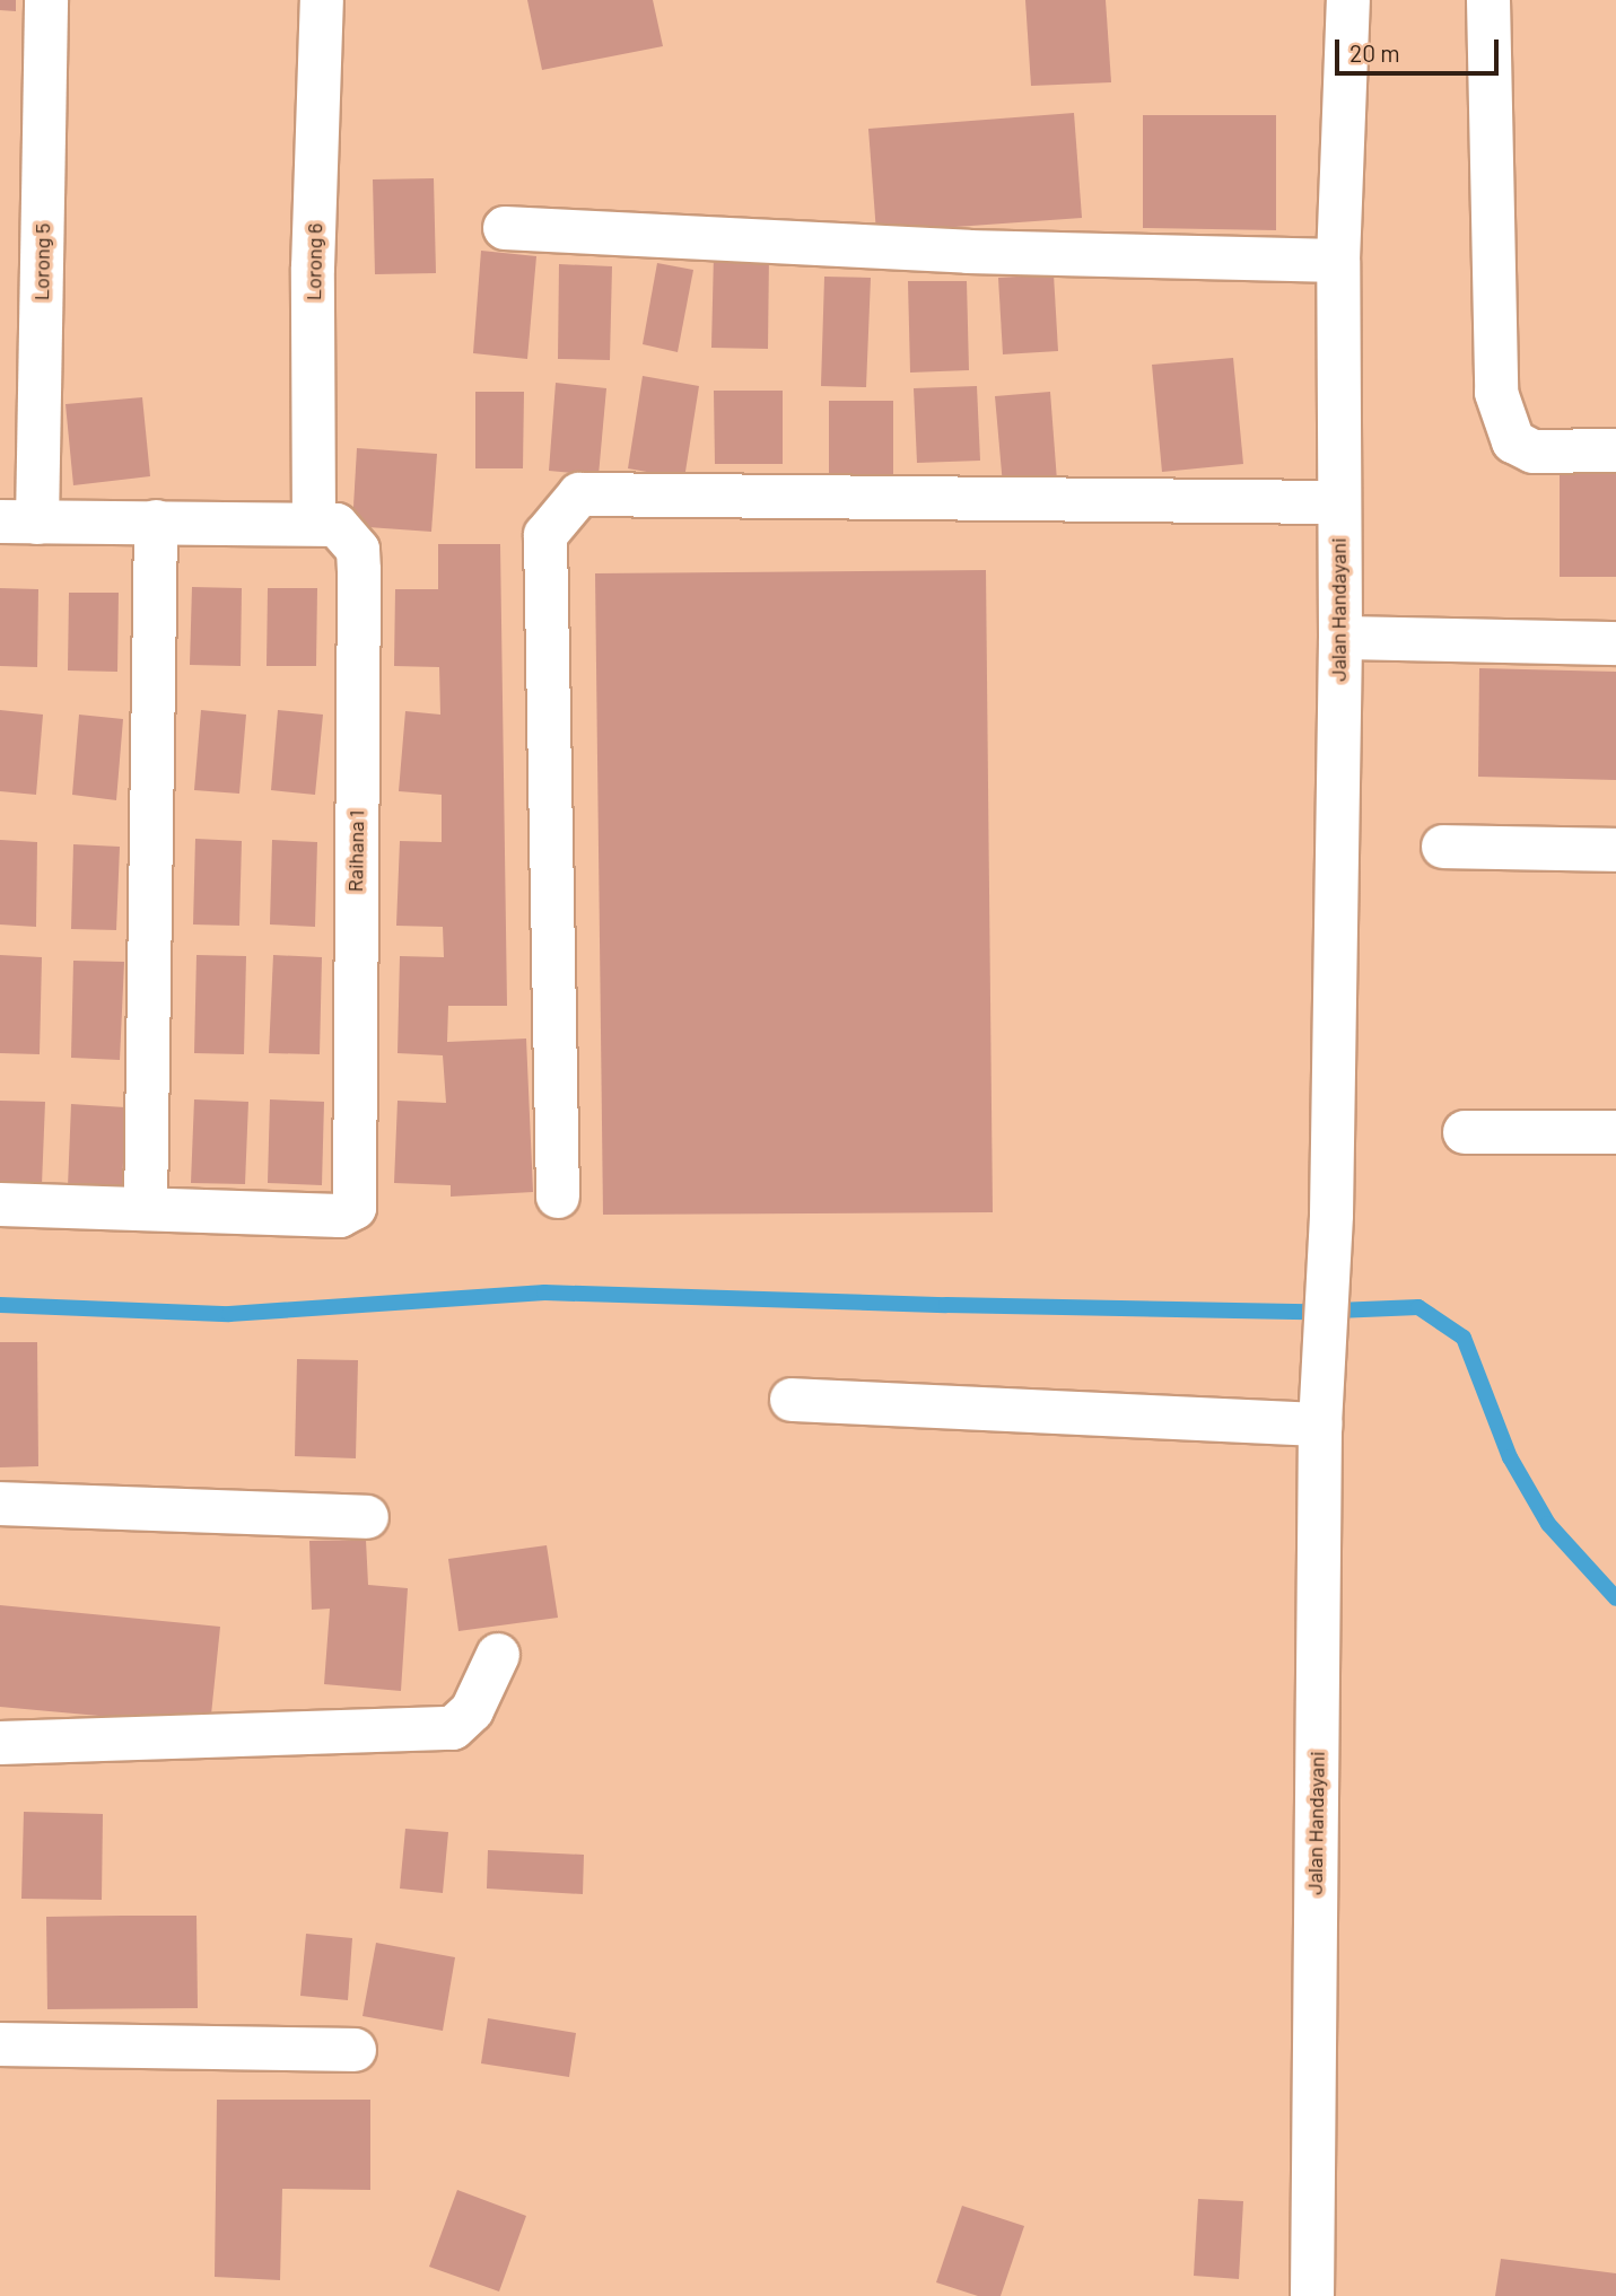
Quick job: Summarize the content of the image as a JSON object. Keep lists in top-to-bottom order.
{
  "streets": {
    "street": [
      "Lorong 5",
      "Lorong 6",
      "Jalan Handayani",
      "Raihana 1"
    ]
  },
  "crossings": [
    ["Lorong 6", "Raihana 1"]
  ],
  "scale_bar": "20 m"
}
